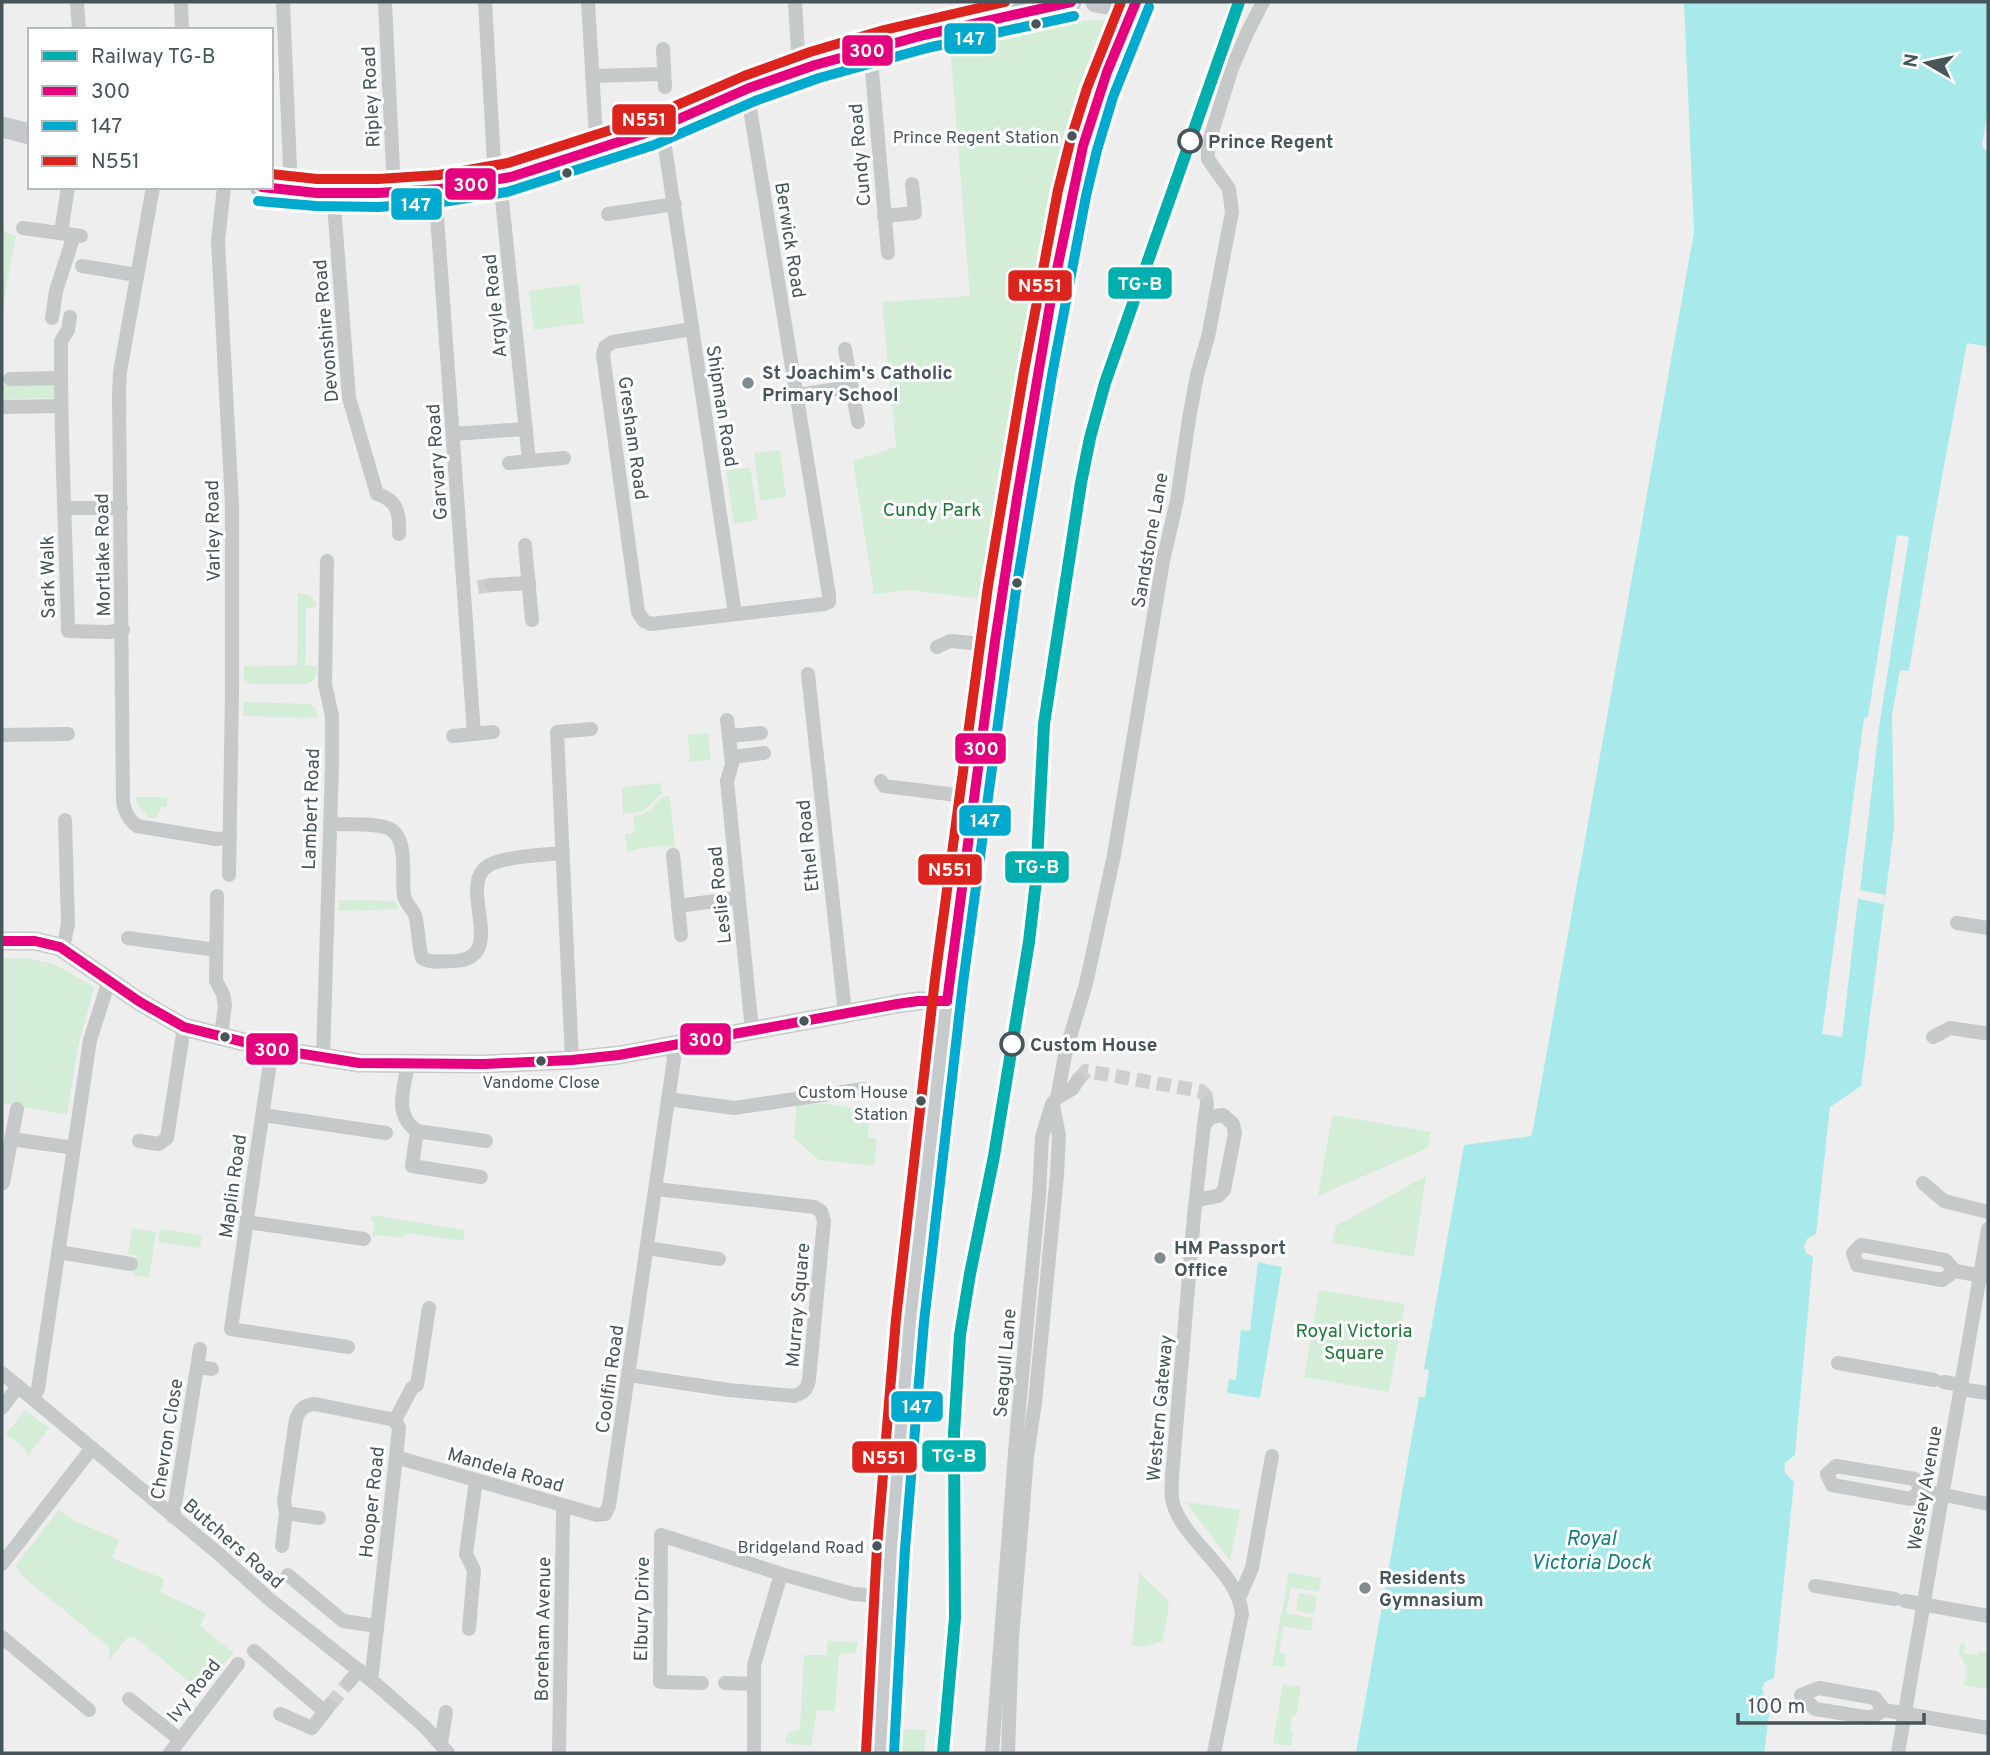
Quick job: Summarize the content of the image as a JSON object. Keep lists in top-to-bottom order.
{
  "streets": {
    "street": [
      "Ripley Road",
      "Cundy Road",
      "Berwick Road",
      "Argyle Road",
      "Devonshire Road",
      "Shipman Road",
      "Gresham Road",
      "Garvary Road",
      "Varley Road",
      "Sandstone Lane",
      "Mortlake Road",
      "Sark Walk",
      "Lambert Road",
      "Ethel Road",
      "Leslie Road",
      "Maplin Road",
      "Murray Square",
      "Seagull Lane",
      "Coolfin Road",
      "Western Gateway",
      "Chevron Close",
      "Mandela Road",
      "Wesley Avenue",
      "Hooper Road",
      "Butchers Road",
      "Elbury Drive",
      "Boreham Avenue",
      "Ivy Road"
    ]
  },
  "crossings": [
    ["Berwick Road", "Shipman Road"],
    ["Berwick Road", "Gresham Road"],
    ["Shipman Road", "Gresham Road"],
    ["Varley Road", "Mortlake Road"],
    ["Sandstone Lane", "Seagull Lane"],
    ["Mortlake Road", "Sark Walk"],
    ["Murray Square", "Coolfin Road"],
    ["Coolfin Road", "Mandela Road"],
    ["Chevron Close", "Butchers Road"],
    ["Mandela Road", "Hooper Road"],
    ["Mandela Road", "Boreham Avenue"],
    ["Hooper Road", "Butchers Road"]
  ],
  "water": ["Royal Victoria Dock"],
  "parks": ["Cundy Park", "Royal Victoria Square"],
  "places": [
    "Prince Regent Station",
    "Prince Regent",
    "St Joachim's Catholic Primary School",
    "Custom House",
    "Vandome Close",
    "Custom House Station",
    "HM Passport Office",
    "Bridgeland Road",
    "Residents Gymnasium"
  ],
  "lines": [
    "rail line TG-B",
    "transit line 300",
    "transit line N551",
    "transit line 147"
  ],
  "legend": [
    "Railway TG-B",
    "300",
    "147",
    "N551"
  ],
  "scale_bar": "100 m",
  "north": "left"
}
